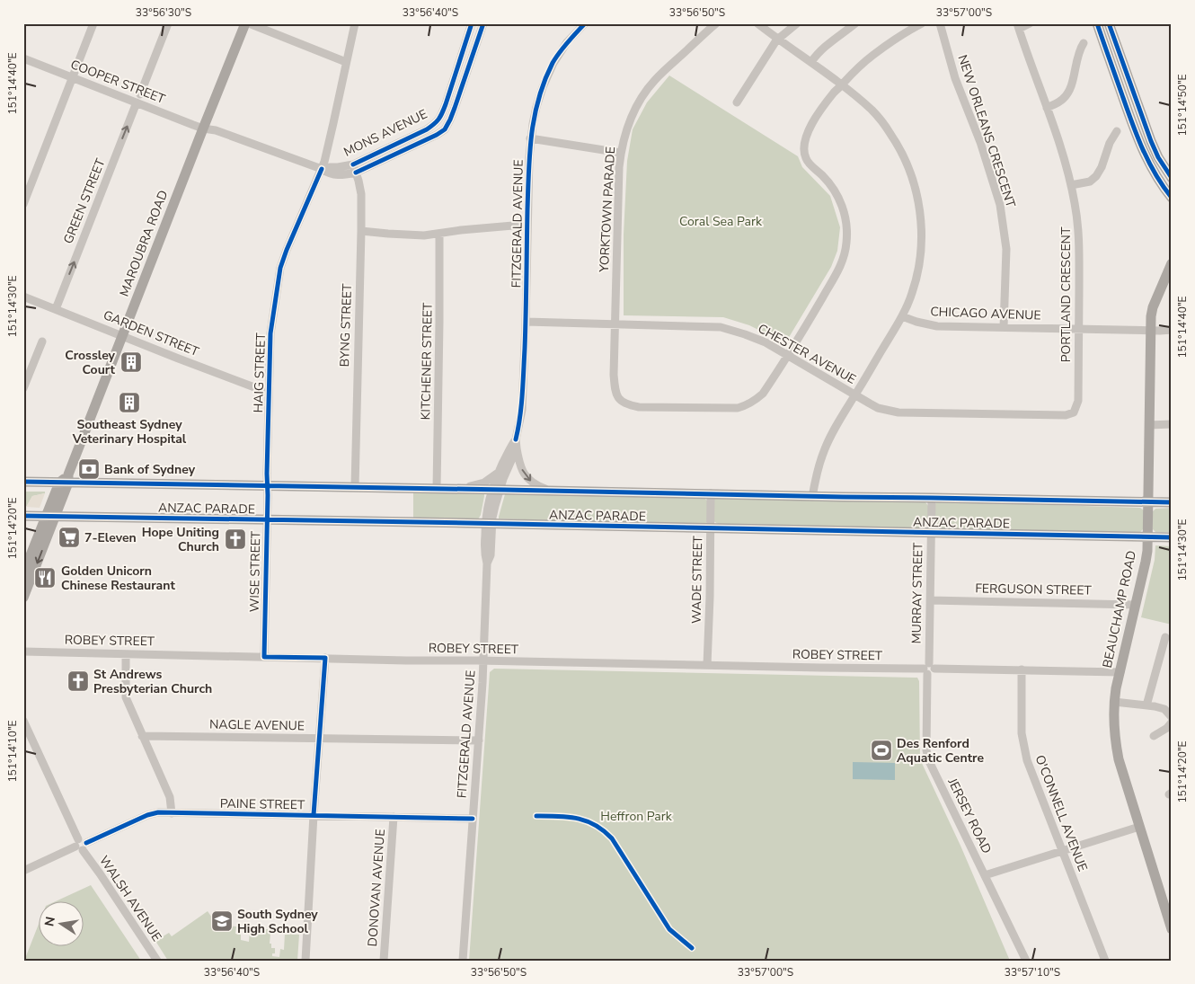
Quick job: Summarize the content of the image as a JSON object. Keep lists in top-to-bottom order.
{
  "streets": {
    "main road": ["MAROUBRA ROAD", "ANZAC PARADE", "BEAUCHAMP ROAD"],
    "street": [
      "COOPER STREET",
      "NEW ORLEANS CRESCENT",
      "MONS AVENUE",
      "GREEN STREET",
      "YORKTOWN PARADE",
      "FITZGERALD AVENUE",
      "PORTLAND CRESCENT",
      "CHICAGO AVENUE",
      "BYNG STREET",
      "GARDEN STREET",
      "CHESTER AVENUE",
      "KITCHENER STREET",
      "HAIG STREET",
      "WISE STREET",
      "WADE STREET",
      "FERGUSON STREET",
      "MURRAY STREET",
      "ROBEY STREET",
      "NAGLE AVENUE",
      "PAINE STREET",
      "O'CONNELL AVENUE",
      "JERSEY ROAD",
      "DONOVAN AVENUE",
      "WALSH AVENUE"
    ]
  },
  "crossings": [
    ["COOPER STREET", "MONS AVENUE"],
    ["COOPER STREET", "GREEN STREET"],
    ["COOPER STREET", "MAROUBRA ROAD"],
    ["NEW ORLEANS CRESCENT", "CHICAGO AVENUE"],
    ["MONS AVENUE", "MAROUBRA ROAD"],
    ["MONS AVENUE", "BYNG STREET"],
    ["MONS AVENUE", "HAIG STREET"],
    ["GREEN STREET", "GARDEN STREET"],
    ["YORKTOWN PARADE", "CHESTER AVENUE"],
    ["FITZGERALD AVENUE", "CHESTER AVENUE"],
    ["FITZGERALD AVENUE", "ANZAC PARADE"],
    ["FITZGERALD AVENUE", "ROBEY STREET"],
    ["FITZGERALD AVENUE", "NAGLE AVENUE"],
    ["FITZGERALD AVENUE", "PAINE STREET"],
    ["MAROUBRA ROAD", "GARDEN STREET"],
    ["MAROUBRA ROAD", "ANZAC PARADE"],
    ["PORTLAND CRESCENT", "CHICAGO AVENUE"],
    ["PORTLAND CRESCENT", "CHESTER AVENUE"],
    ["CHICAGO AVENUE", "BEAUCHAMP ROAD"],
    ["BYNG STREET", "ANZAC PARADE"],
    ["GARDEN STREET", "HAIG STREET"],
    ["KITCHENER STREET", "ANZAC PARADE"],
    ["HAIG STREET", "ANZAC PARADE"],
    ["HAIG STREET", "WISE STREET"],
    ["ANZAC PARADE", "WISE STREET"],
    ["ANZAC PARADE", "WADE STREET"],
    ["ANZAC PARADE", "MURRAY STREET"],
    ["ANZAC PARADE", "BEAUCHAMP ROAD"],
    ["WISE STREET", "ROBEY STREET"],
    ["WADE STREET", "ROBEY STREET"],
    ["FERGUSON STREET", "MURRAY STREET"],
    ["FERGUSON STREET", "BEAUCHAMP ROAD"],
    ["MURRAY STREET", "ROBEY STREET"],
    ["MURRAY STREET", "JERSEY ROAD"],
    ["BEAUCHAMP ROAD", "ROBEY STREET"],
    ["ROBEY STREET", "O'CONNELL AVENUE"],
    ["ROBEY STREET", "JERSEY ROAD"],
    ["PAINE STREET", "DONOVAN AVENUE"],
    ["PAINE STREET", "WALSH AVENUE"]
  ],
  "parks": ["Coral Sea Park", "Heffron Park"],
  "places": {
    "building": ["Crossley Court", "Southeast Sydney Veterinary Hospital"],
    "bank": ["Bank of Sydney"],
    "supermarket": ["7-Eleven"],
    "church": ["Hope Uniting Church", "St Andrews Presbyterian Church"],
    "restaurant": ["Golden Unicorn Chinese Restaurant"],
    "sports": ["Des Renford Aquatic Centre"],
    "school or university": ["South Sydney High School"]
  },
  "north": "left",
  "coordinates": [
    "33°56'30\"S",
    "33°56'40\"S",
    "33°56'50\"S",
    "33°57'00\"S",
    "151°14'40\"E",
    "151°14'50\"E",
    "151°14'30\"E",
    "151°14'20\"E",
    "151°14'10\"E",
    "33°57'10\"S"
  ]
}
